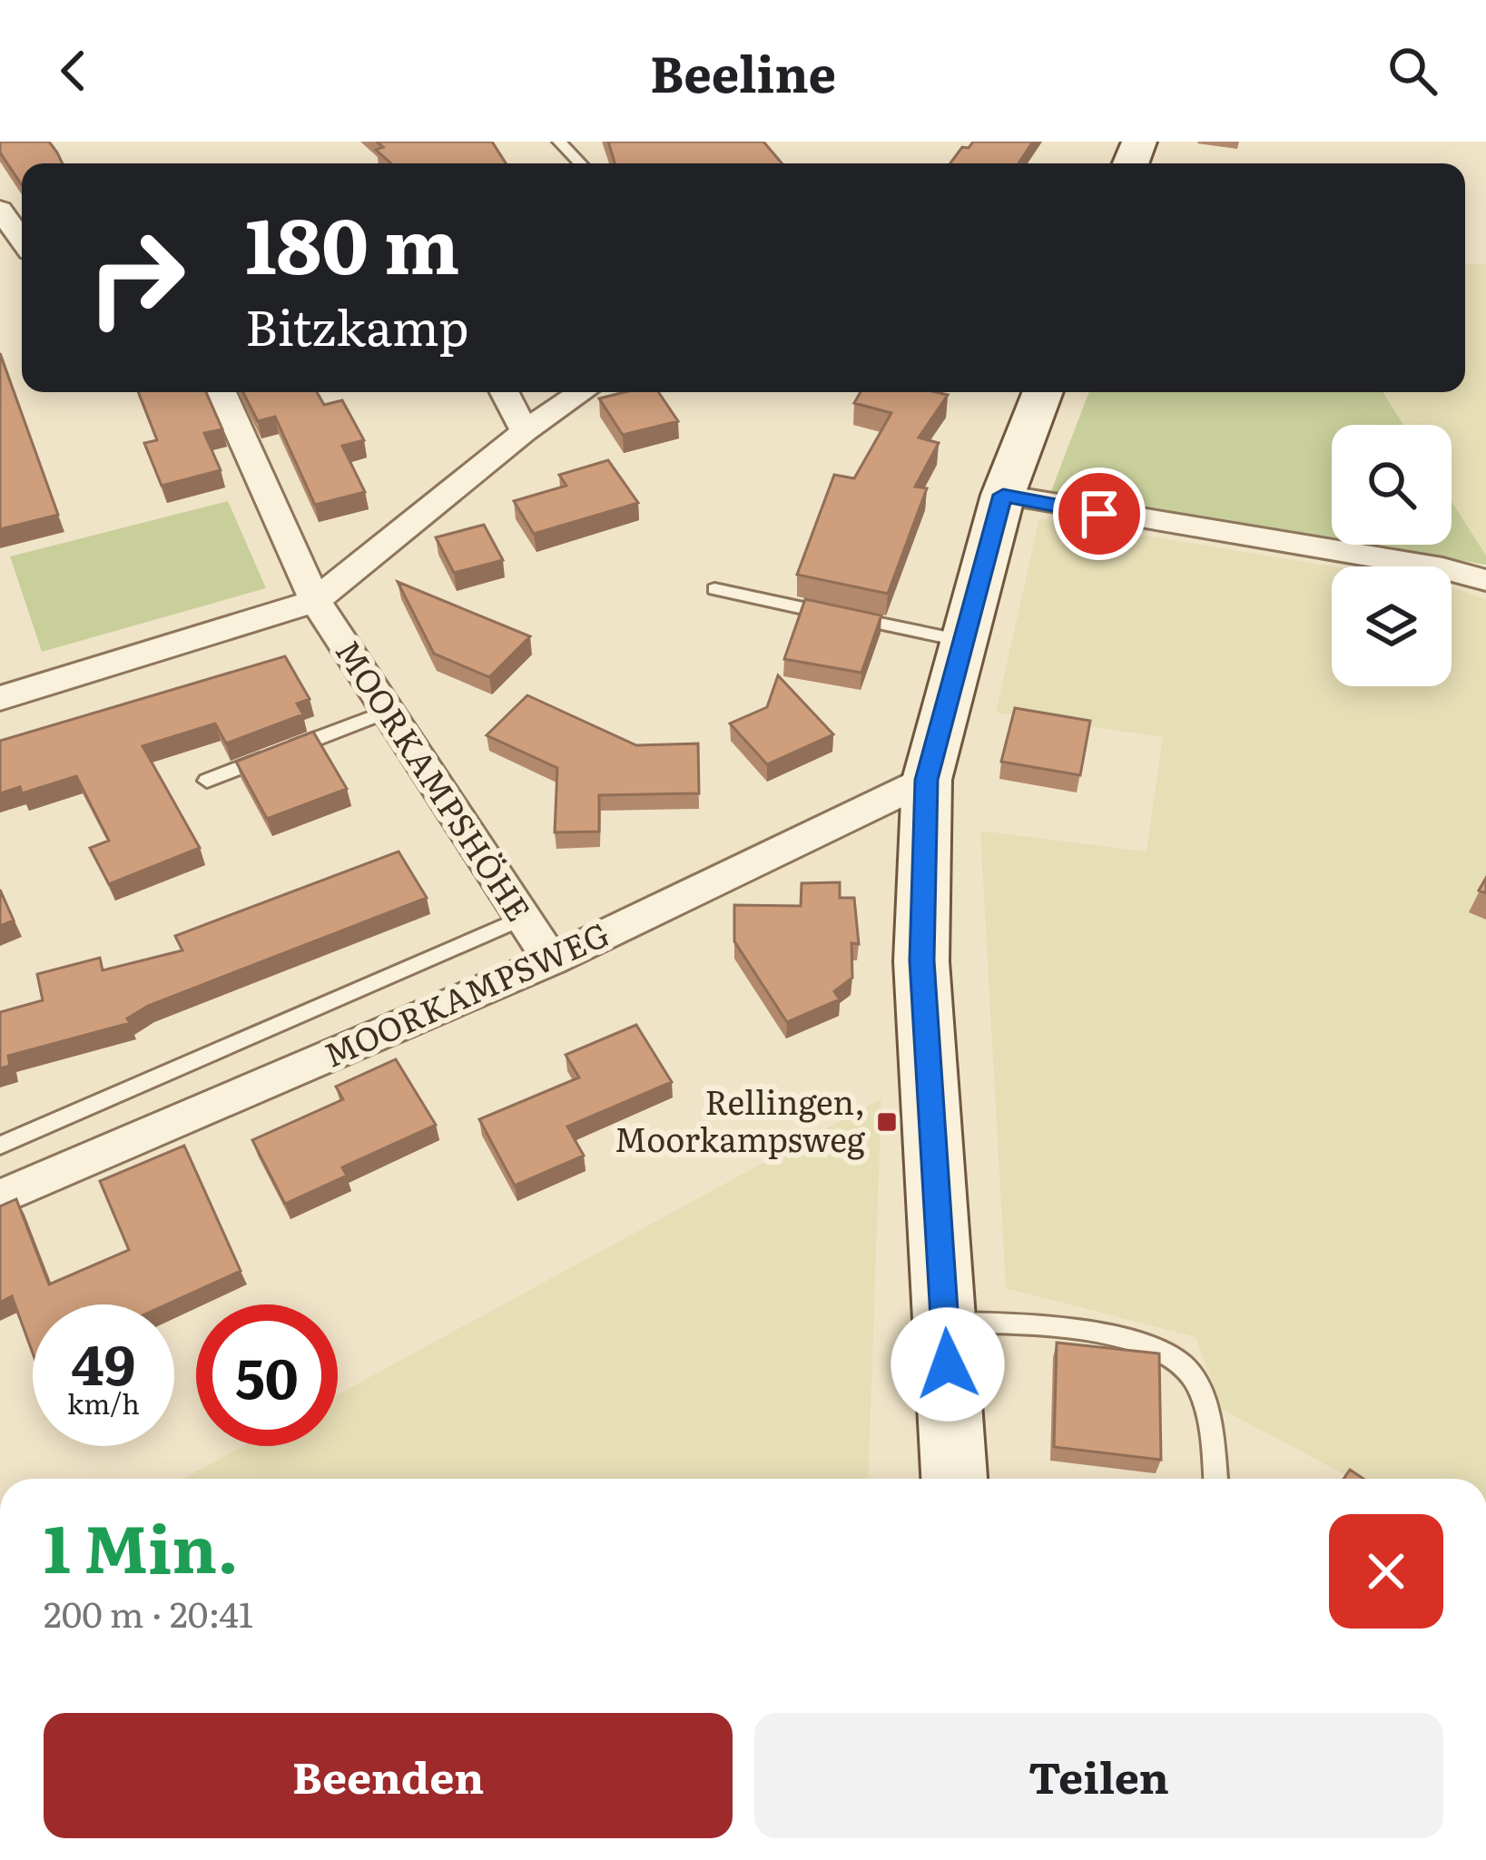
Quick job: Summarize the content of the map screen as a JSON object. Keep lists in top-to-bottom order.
{
  "streets": {
    "street": ["MOORKAMPSHÖHE", "MOORKAMPSWEG"]
  },
  "crossings": [
    ["MOORKAMPSHÖHE", "MOORKAMPSWEG"]
  ],
  "places": {
    "transit": ["Rellingen, Moorkampsweg"]
  },
  "page": {
    "header": "Beeline",
    "turn": ["180 m", "Bitzkamp"],
    "speed": "49 km/h",
    "limit": "50",
    "heading": ["1 Min.", "200 m · 20:41"],
    "buttons": ["Beenden", "Teilen"]
  }
}
